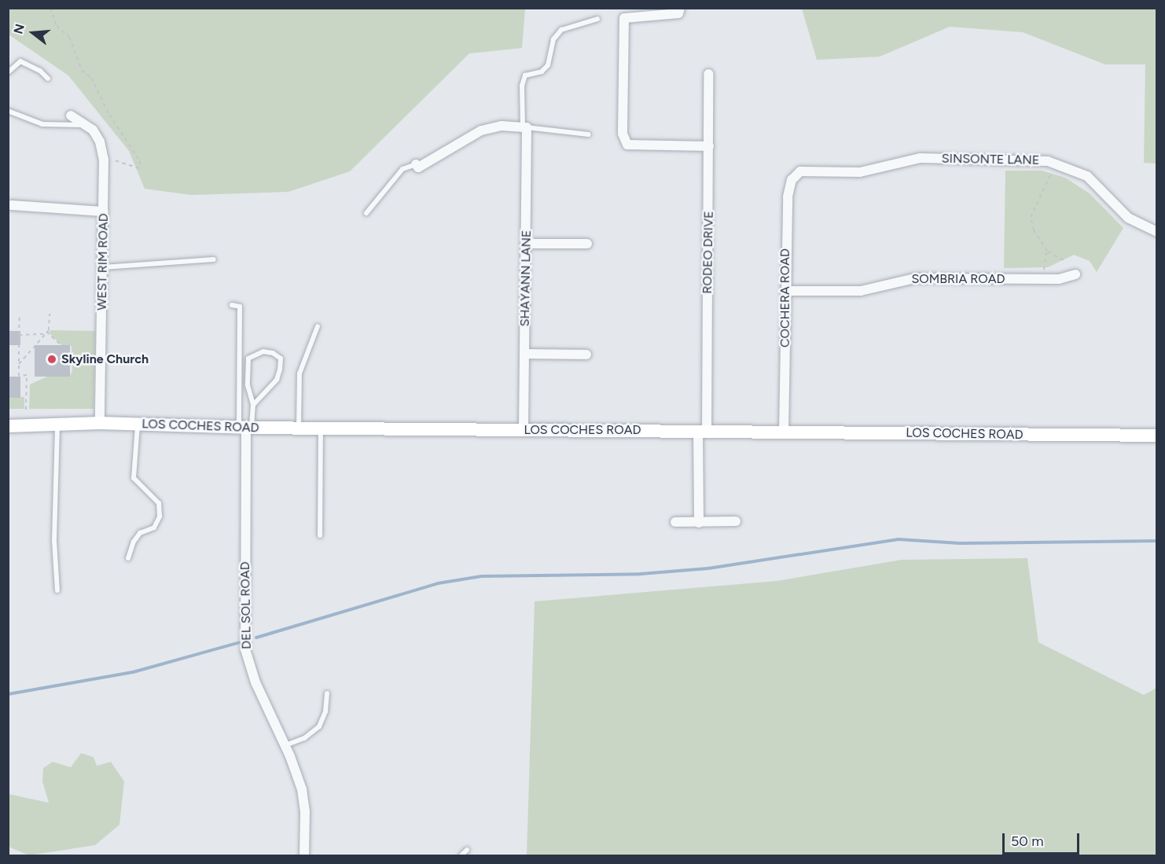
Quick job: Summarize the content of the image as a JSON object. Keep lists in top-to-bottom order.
{
  "streets": {
    "main road": ["LOS COCHES ROAD"],
    "street": [
      "SINSONTE LANE",
      "RODEO DRIVE",
      "WEST RIM ROAD",
      "SHAYANN LANE",
      "SOMBRIA ROAD",
      "COCHERA ROAD",
      "DEL SOL ROAD"
    ]
  },
  "crossings": [
    ["SINSONTE LANE", "COCHERA ROAD"],
    ["RODEO DRIVE", "LOS COCHES ROAD"],
    ["WEST RIM ROAD", "LOS COCHES ROAD"],
    ["SHAYANN LANE", "LOS COCHES ROAD"],
    ["SOMBRIA ROAD", "COCHERA ROAD"],
    ["COCHERA ROAD", "LOS COCHES ROAD"],
    ["LOS COCHES ROAD", "DEL SOL ROAD"]
  ],
  "places": ["Skyline Church"],
  "scale_bar": "50 m",
  "north": "left"
}
